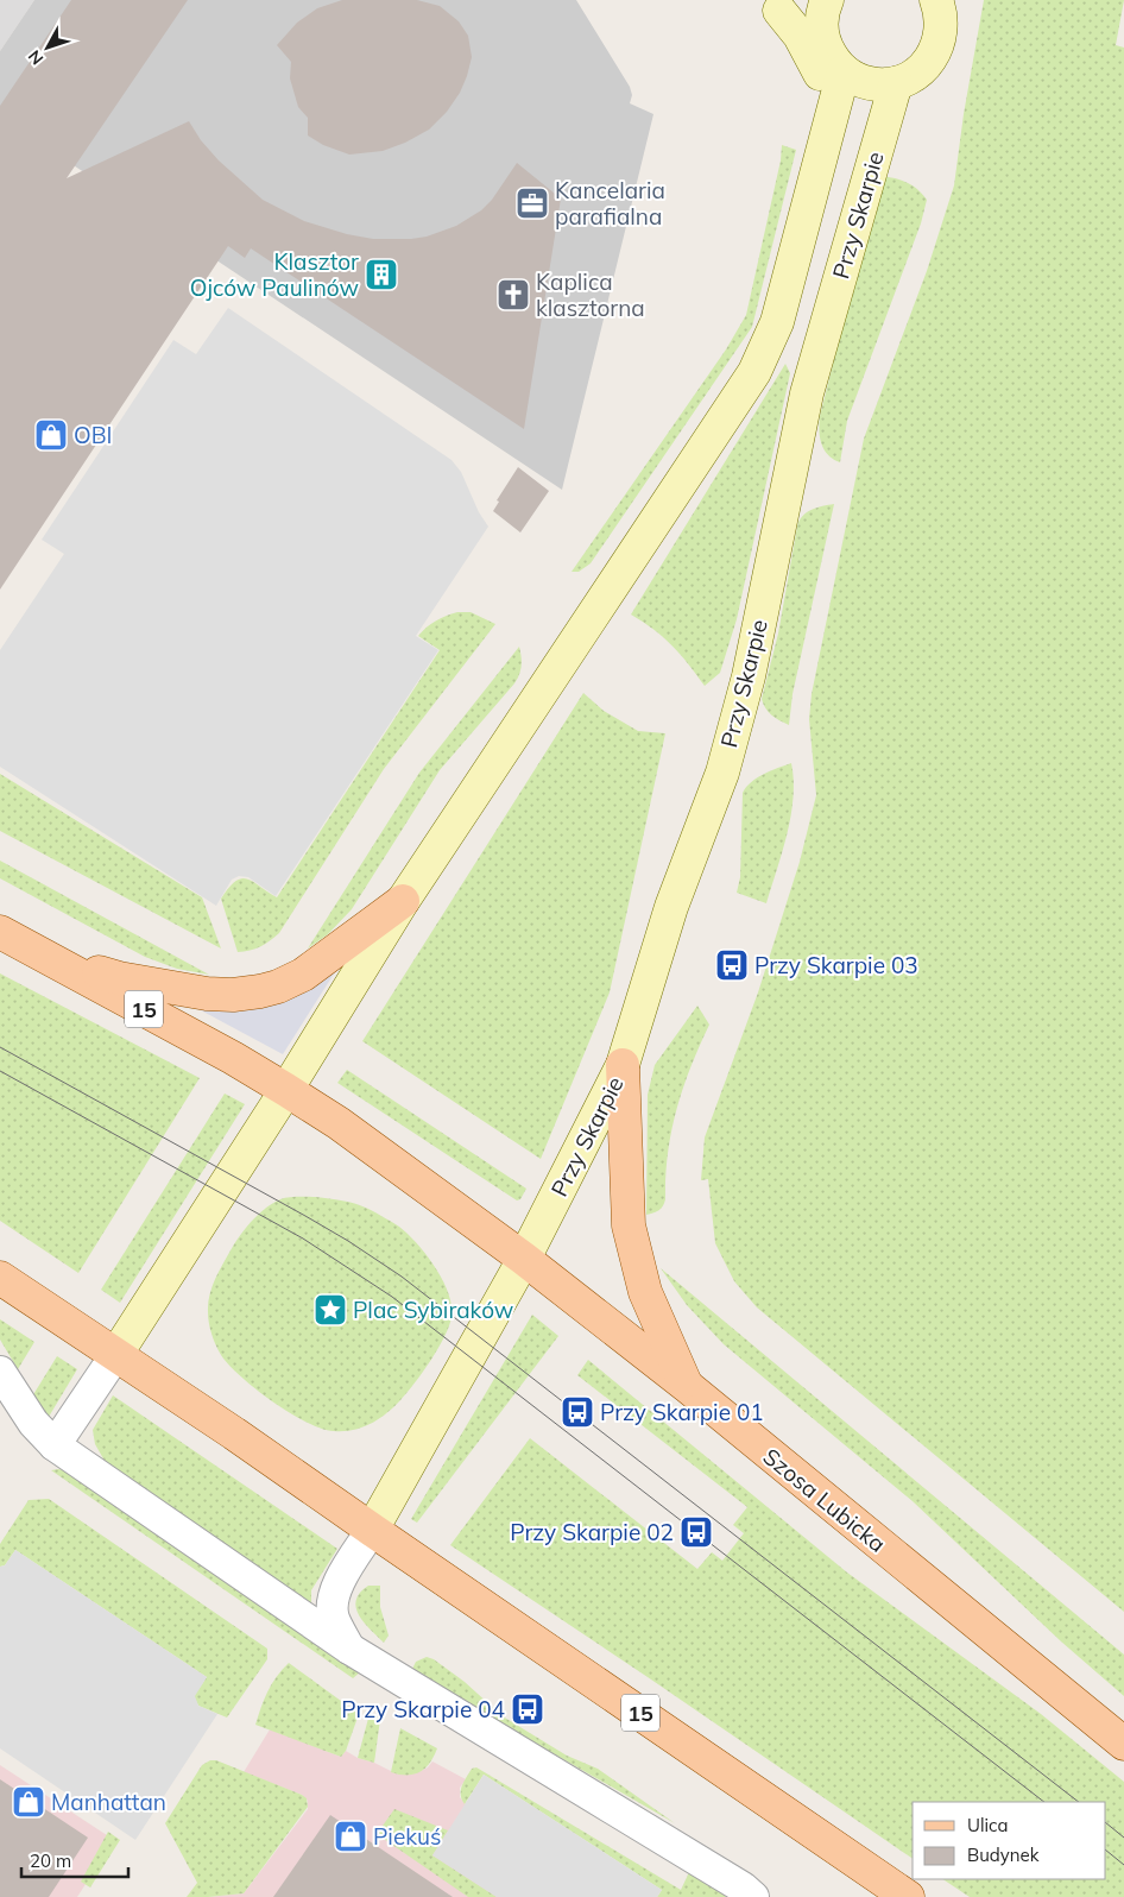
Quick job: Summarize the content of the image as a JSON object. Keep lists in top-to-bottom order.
{
  "streets": {
    "main road": ["15", "Szosa Lubicka"],
    "street": ["Przy Skarpie"]
  },
  "crossings": [
    ["Przy Skarpie", "15"],
    ["Przy Skarpie", "Szosa Lubicka"],
    ["15", "Szosa Lubicka"]
  ],
  "places": {
    "office": ["Kancelaria parafialna"],
    "building": ["Klasztor Ojców Paulinów"],
    "church": ["Kaplica klasztorna"],
    "shop": ["OBI", "Manhattan", "Piekuś"],
    "bus stop": [
      "Przy Skarpie 03",
      "Przy Skarpie 01",
      "Przy Skarpie 02",
      "Przy Skarpie 04"
    ],
    "place": ["Plac Sybiraków"]
  },
  "legend": ["Ulica", "Budynek"],
  "scale_bar": "20 m",
  "north": "bottom left"
}
